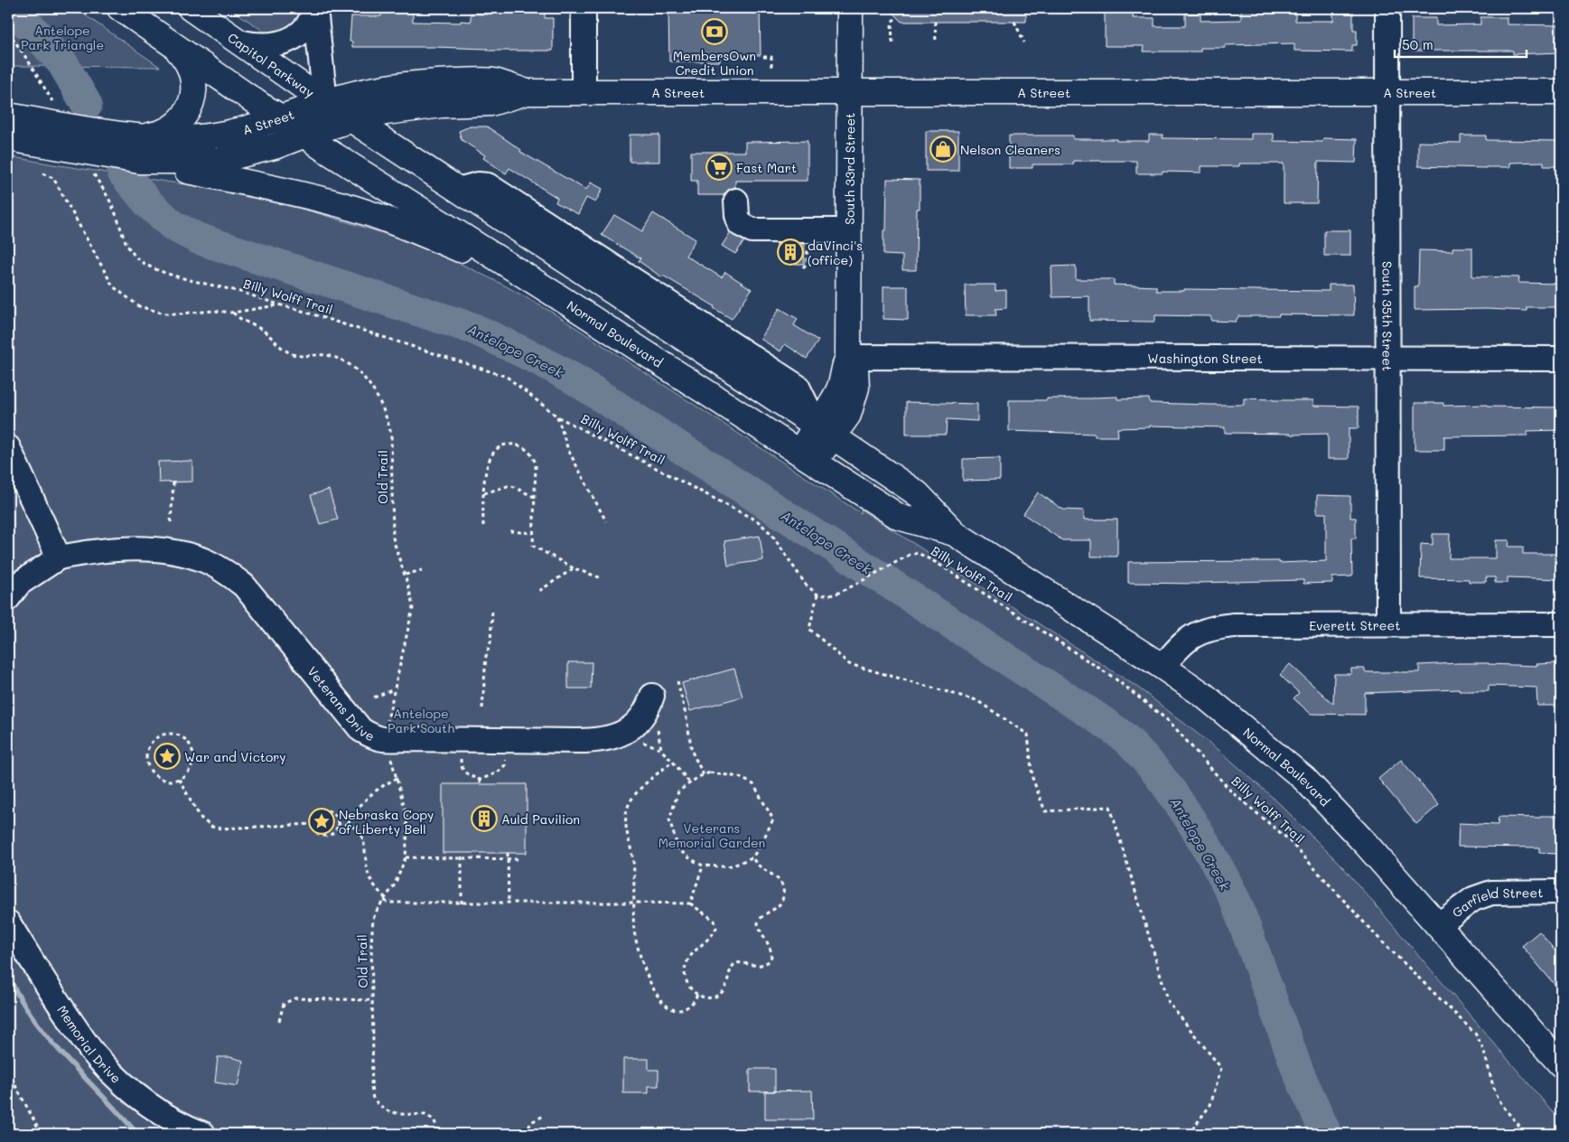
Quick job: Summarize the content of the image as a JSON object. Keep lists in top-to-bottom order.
{
  "streets": {
    "main road": [
      "Capitol Parkway",
      "A Street",
      "South 33rd Street",
      "Normal Boulevard"
    ],
    "street": [
      "South 35th Street",
      "Washington Street",
      "Everett Street",
      "Veterans Drive",
      "Garfield Street",
      "Memorial Drive"
    ],
    "path": ["Billy Wolff Trail", "Old Trail"]
  },
  "crossings": [
    ["Capitol Parkway", "A Street"],
    ["Capitol Parkway", "Normal Boulevard"],
    ["A Street", "South 33rd Street"],
    ["A Street", "South 35th Street"],
    ["A Street", "Normal Boulevard"],
    ["South 33rd Street", "Normal Boulevard"],
    ["South 33rd Street", "Washington Street"],
    ["South 35th Street", "Washington Street"],
    ["South 35th Street", "Everett Street"],
    ["Normal Boulevard", "Everett Street"],
    ["Normal Boulevard", "Garfield Street"]
  ],
  "water": ["Antelope Creek"],
  "parks": ["Antelope Park Triangle", "Antelope Park South", "Veterans Memorial Garden"],
  "places": {
    "bank": ["MembersOwn Credit Union"],
    "shop": ["Nelson Cleaners"],
    "supermarket": ["Fast Mart"],
    "building": ["daVinci's (office)", "Auld Pavilion"],
    "place": ["War and Victory", "Nebraska Copy of Liberty Bell"]
  },
  "scale_bar": "50 m"
}
